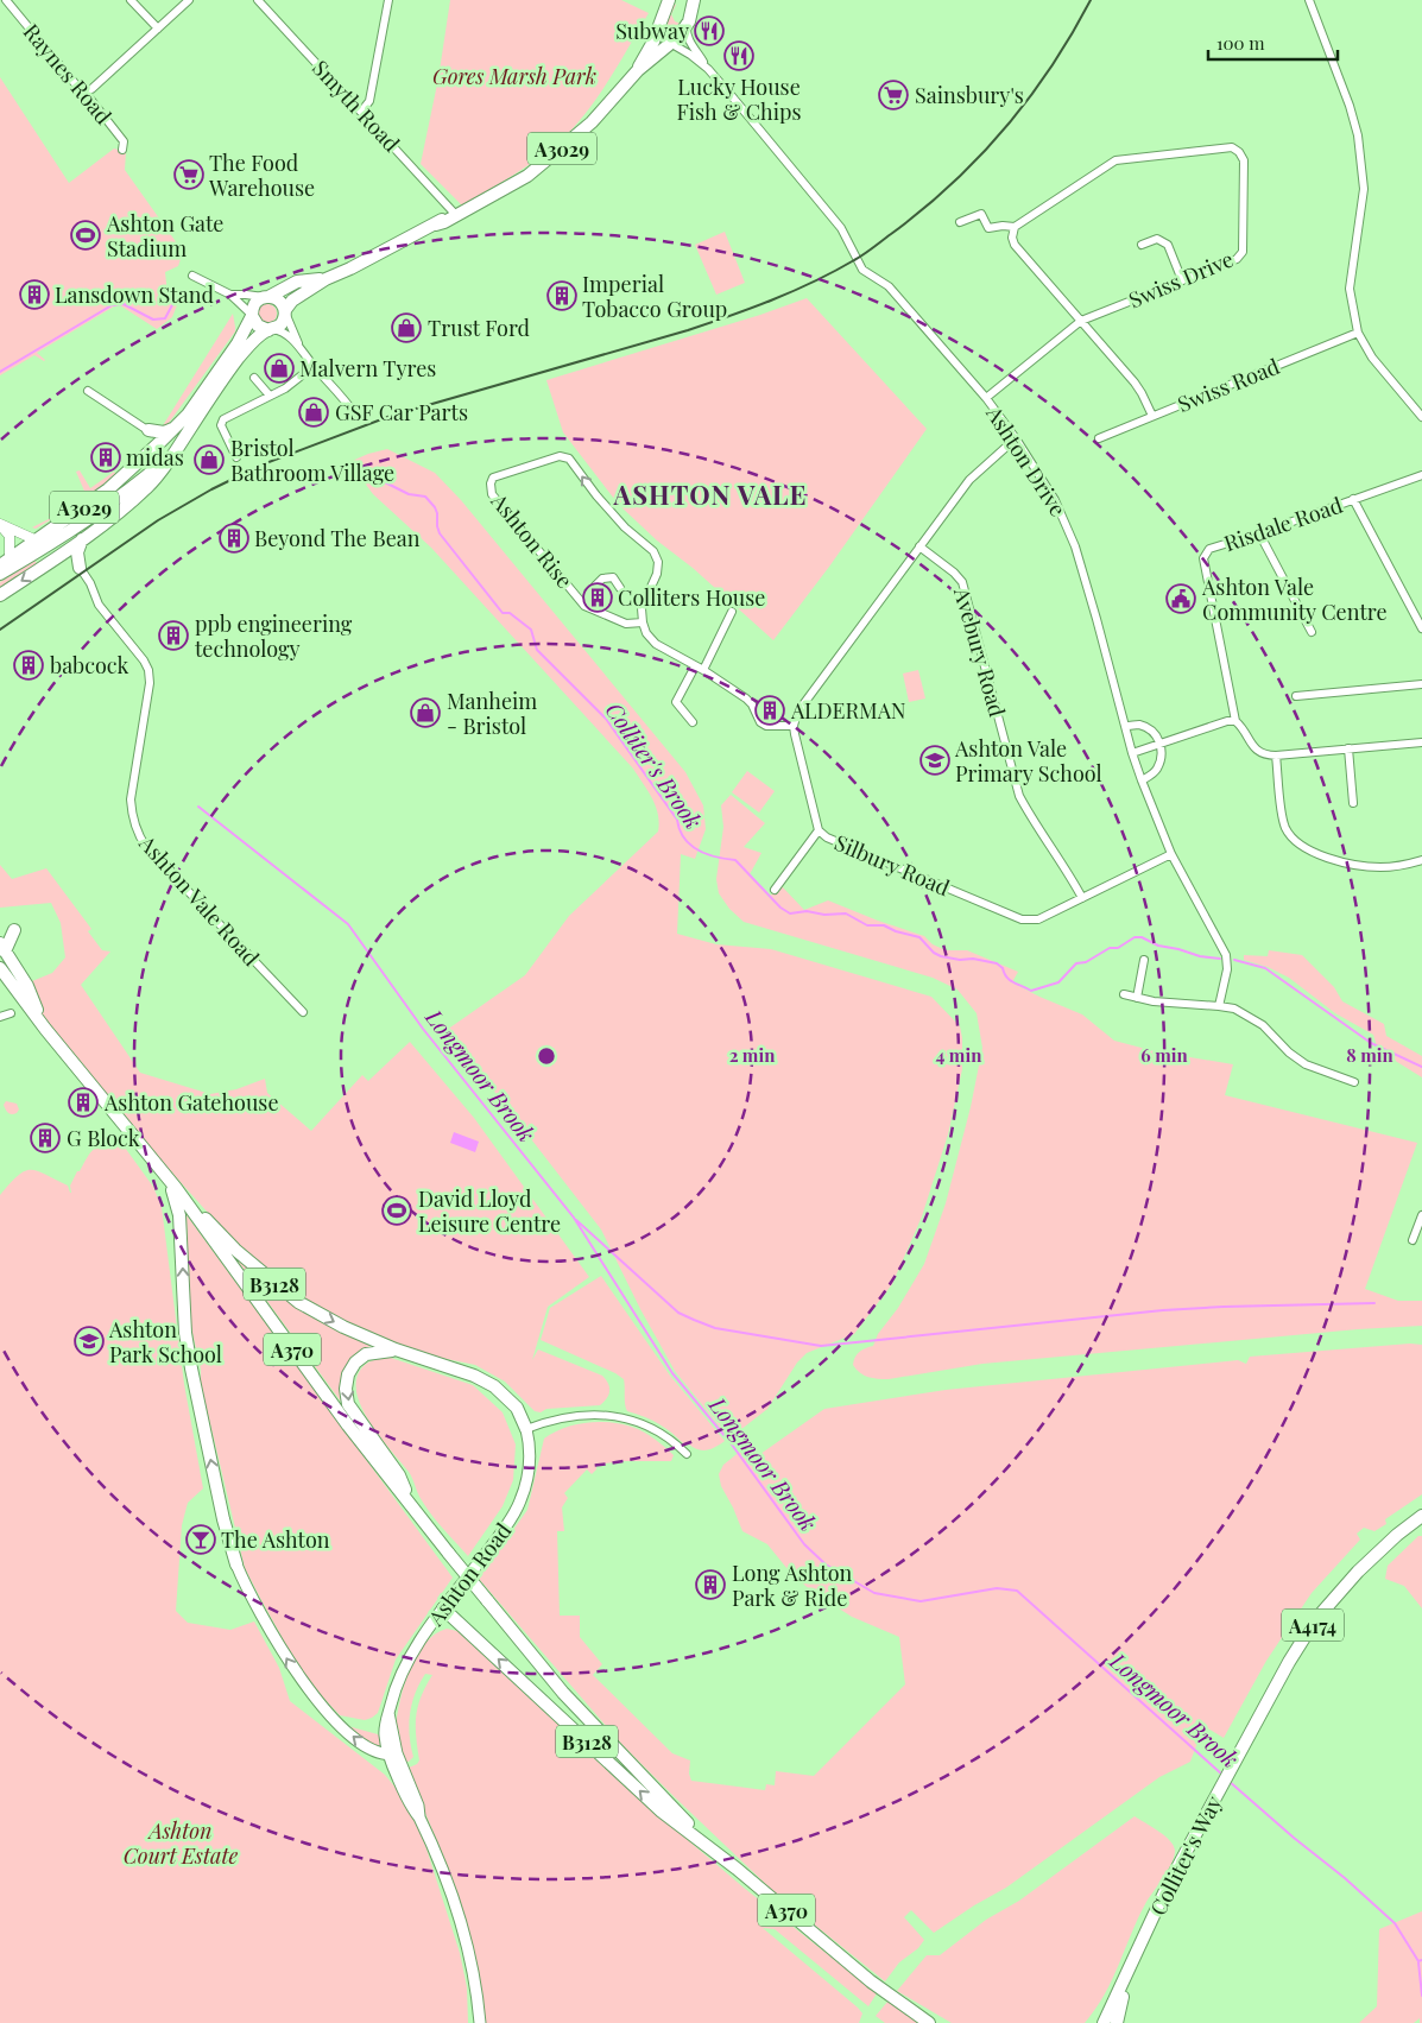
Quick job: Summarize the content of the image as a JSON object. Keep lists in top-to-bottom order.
{
  "streets": {
    "highway": [
      "A3029",
      "B3128",
      "A370",
      "A4174",
      "Colliter's Way"
    ],
    "main road": ["Ashton Road"],
    "street": [
      "Raynes Road",
      "Smyth Road",
      "Swiss Drive",
      "Swiss Road",
      "Ashton Drive",
      "Risdale Road",
      "Ashton Rise",
      "Avebury Road",
      "Silbury Road",
      "Ashton Vale Road"
    ]
  },
  "crossings": [
    ["Smyth Road", "A3029"],
    ["A3029", "Ashton Drive"],
    ["A3029", "Ashton Vale Road"],
    ["Swiss Drive", "Ashton Drive"],
    ["Ashton Drive", "Silbury Road"],
    ["Avebury Road", "Silbury Road"],
    ["B3128", "A370"],
    ["B3128", "Ashton Road"],
    ["A4174", "Colliter's Way"]
  ],
  "districts": ["ASHTON VALE"],
  "water": ["Colliter's Brook", "Longmoor Brook"],
  "parks": ["Gores Marsh Park", "Ashton Court Estate"],
  "places": {
    "restaurant": ["Subway", "Lucky House Fish & Chips"],
    "supermarket": ["Sainsbury's", "The Food Warehouse"],
    "sports": ["Ashton Gate Stadium", "David Lloyd Leisure Centre"],
    "building": [
      "Lansdown Stand",
      "Imperial Tobacco Group",
      "midas",
      "Beyond The Bean",
      "Colliters House",
      "ppb engineering technology",
      "babcock",
      "ALDERMAN",
      "Ashton Gatehouse",
      "G Block",
      "Long Ashton Park & Ride"
    ],
    "shop": [
      "Trust Ford",
      "Malvern Tyres",
      "GSF Car Parts",
      "Bristol Bathroom Village",
      "Manheim - Bristol"
    ],
    "public building": ["Ashton Vale Community Centre"],
    "school or university": ["Ashton Vale Primary School", "Ashton Park School"],
    "bar": ["The Ashton"]
  },
  "scale_bar": "100 m",
  "rings": [
    "2 min",
    "4 min",
    "6 min",
    "8 min"
  ]
}
